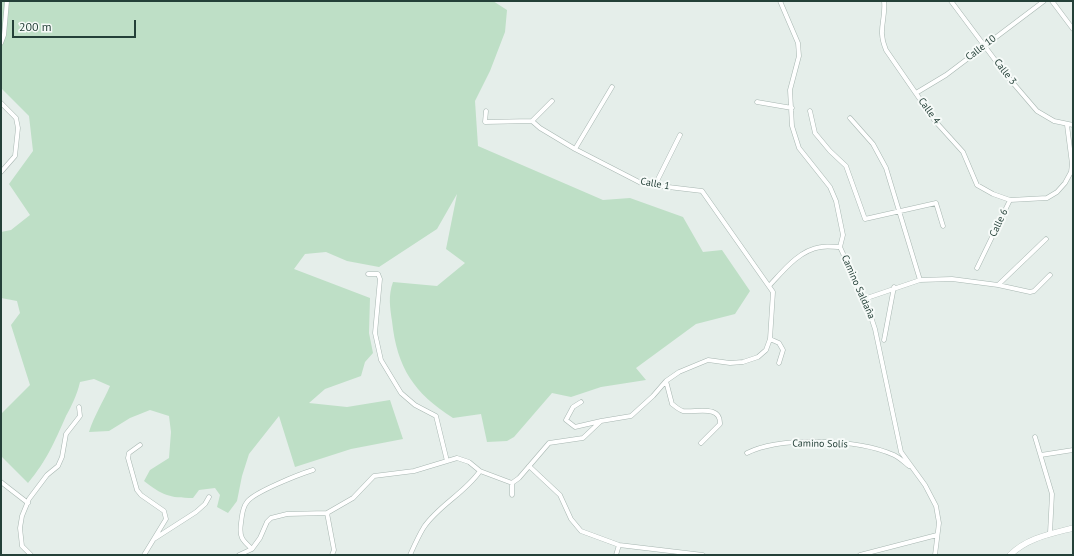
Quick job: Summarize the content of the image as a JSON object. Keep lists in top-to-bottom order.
{
  "streets": {
    "street": [
      "Calle 10",
      "Calle 3",
      "Calle 4",
      "Calle 1",
      "Calle 6",
      "Camino Saldaña",
      "Camino Solís"
    ]
  },
  "crossings": [
    ["Calle 10", "Calle 3"],
    ["Calle 10", "Calle 4"],
    ["Calle 3", "Calle 6"],
    ["Calle 4", "Calle 6"],
    ["Camino Saldaña", "Camino Solís"]
  ],
  "scale_bar": "200 m"
}
